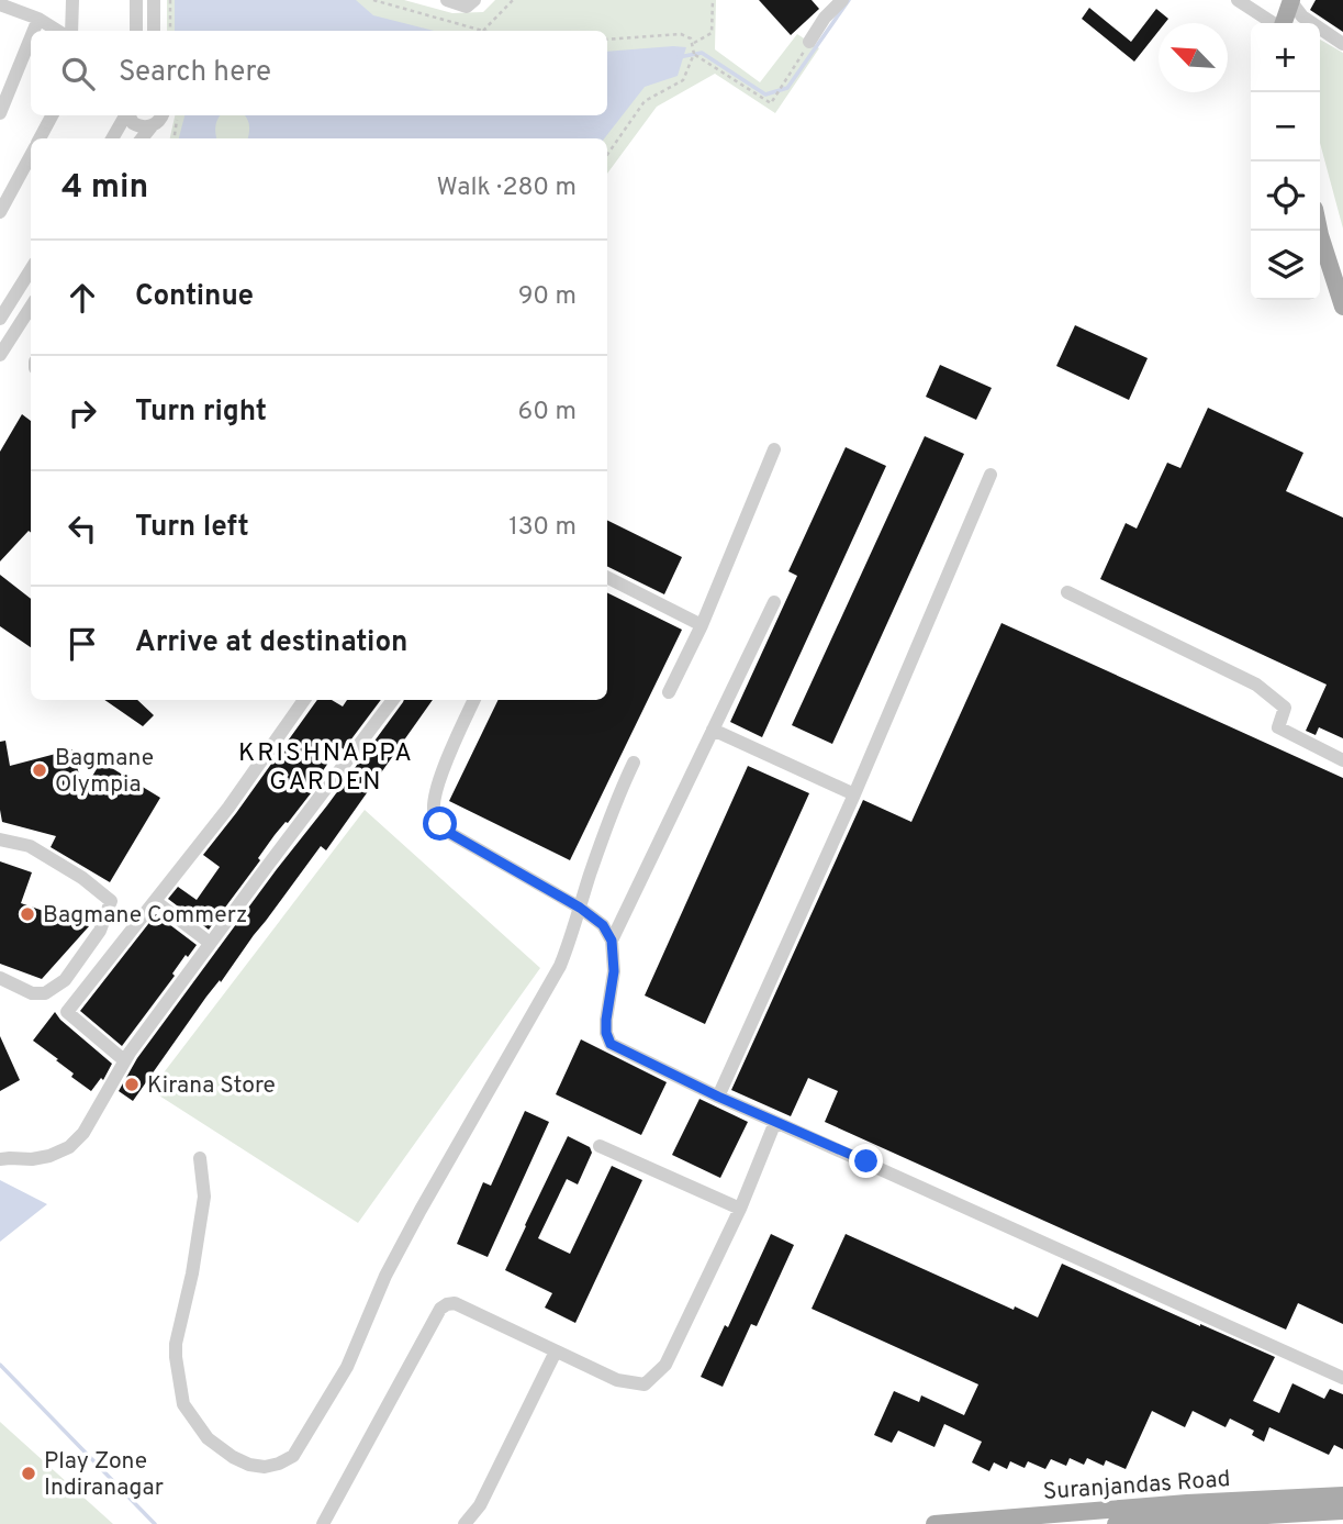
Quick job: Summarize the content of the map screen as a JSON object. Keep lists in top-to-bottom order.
{
  "streets": {
    "main road": ["Suranjandas Road"]
  },
  "districts": ["KRISHNAPPA GARDEN"],
  "places": [
    "Bagmane Olympia",
    "Bagmane Commerz",
    "Kirana Store",
    "Play Zone Indiranagar"
  ],
  "north": "top left",
  "page": {
    "map_buttons": ["+", "−"],
    "search": "Search here",
    "heading": ["4 min", "Walk · 280 m"],
    "list": [
      ["Continue", "90 m"],
      ["Turn right", "60 m"],
      ["Turn left", "130 m"],
      "Arrive at destination"
    ]
  }
}
